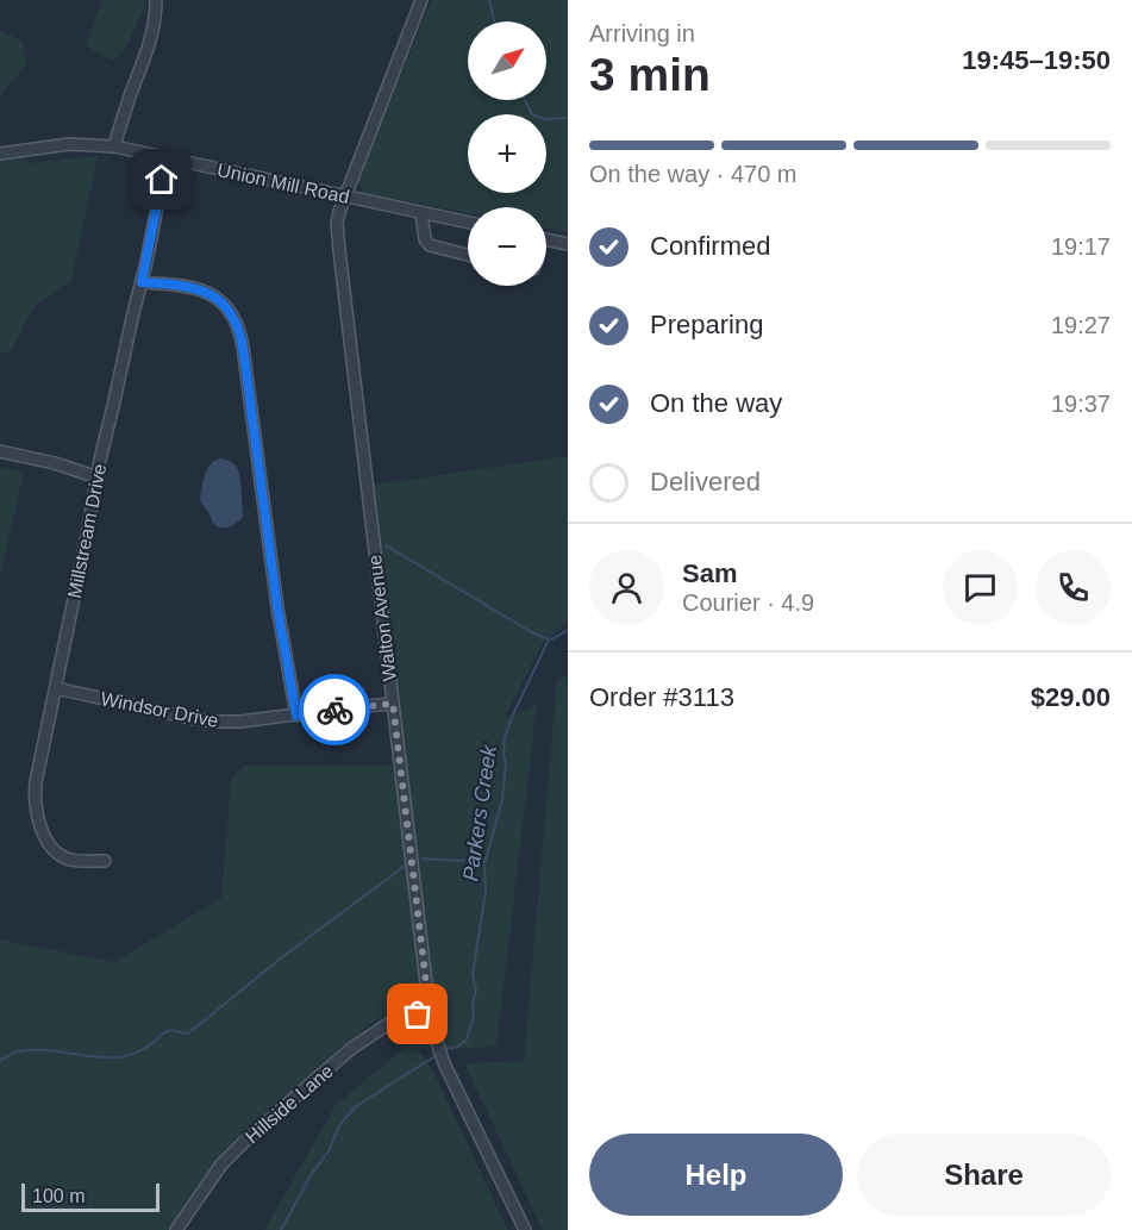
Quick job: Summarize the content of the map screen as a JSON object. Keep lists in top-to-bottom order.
{
  "streets": {
    "street": [
      "Union Mill Road",
      "Millstream Drive",
      "Walton Avenue",
      "Windsor Drive",
      "Hillside Lane"
    ]
  },
  "crossings": [
    ["Union Mill Road", "Millstream Drive"],
    ["Union Mill Road", "Walton Avenue"],
    ["Millstream Drive", "Windsor Drive"],
    ["Walton Avenue", "Windsor Drive"],
    ["Walton Avenue", "Hillside Lane"]
  ],
  "water": ["Parkers Creek"],
  "scale_bar": "100 m",
  "north": "top right",
  "page": {
    "heading": ["3 min", "Arriving in", "19:45–19:50"],
    "panel": [
      "Sam",
      "Courier · 4.9",
      "Order #3113",
      "$29.00"
    ],
    "map_buttons": ["+", "−"],
    "bar": "On the way · 470 m",
    "list": [
      ["Confirmed", "19:17"],
      ["Preparing", "19:27"],
      ["On the way", "19:37"],
      "Delivered"
    ],
    "buttons": ["Help", "Share"],
    "scale": "100 m"
  }
}
